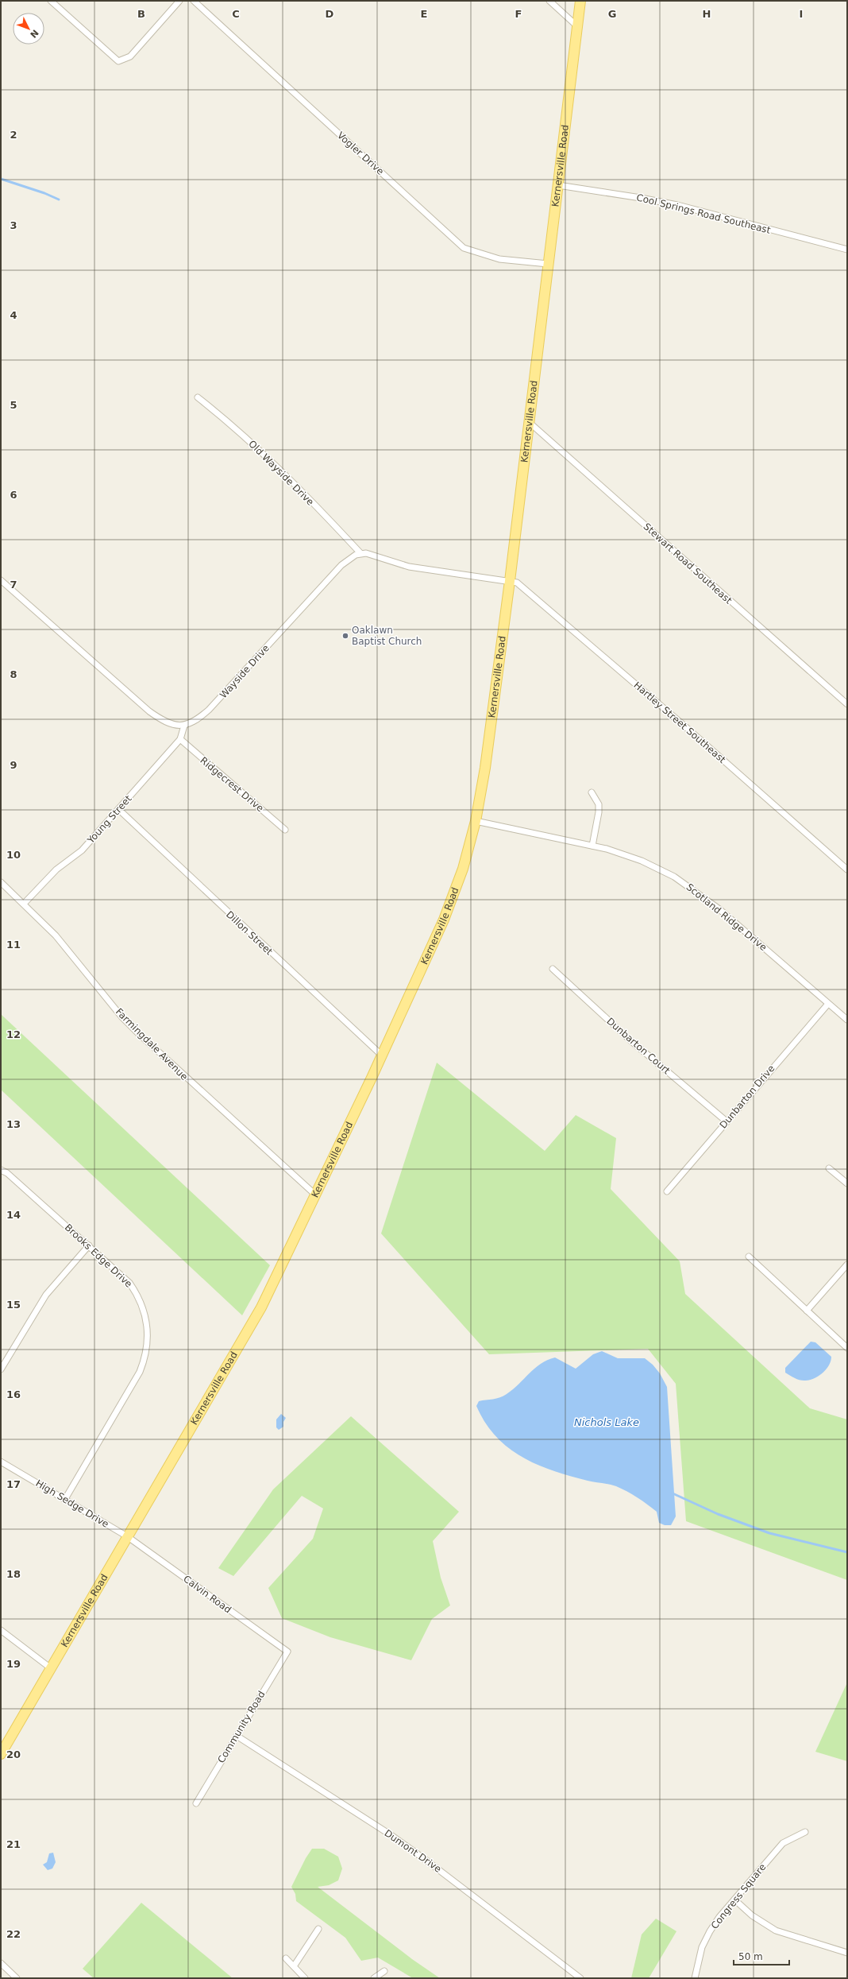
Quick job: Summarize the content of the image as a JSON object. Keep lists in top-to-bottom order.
{
  "streets": {
    "main road": ["Kernersville Road"],
    "street": [
      "Vogler Drive",
      "Cool Springs Road Southeast",
      "Old Wayside Drive",
      "Stewart Road Southeast",
      "Wayside Drive",
      "Hartley Street Southeast",
      "Ridgecrest Drive",
      "Young Street",
      "Scotland Ridge Drive",
      "Dillon Street",
      "Farmingdale Avenue",
      "Dunbarton Court",
      "Dunbarton Drive",
      "Brooks Edge Drive",
      "High Sedge Drive",
      "Calvin Road",
      "Community Road",
      "Dumont Drive",
      "Congress Square"
    ]
  },
  "crossings": [
    ["Vogler Drive", "Kernersville Road"],
    ["Kernersville Road", "Cool Springs Road Southeast"],
    ["Kernersville Road", "Stewart Road Southeast"],
    ["Kernersville Road", "Hartley Street Southeast"],
    ["Kernersville Road", "Scotland Ridge Drive"],
    ["Kernersville Road", "Dillon Street"],
    ["Kernersville Road", "Farmingdale Avenue"],
    ["Kernersville Road", "High Sedge Drive"],
    ["Kernersville Road", "Calvin Road"],
    ["Old Wayside Drive", "Wayside Drive"],
    ["Wayside Drive", "Young Street"],
    ["Ridgecrest Drive", "Young Street"],
    ["Young Street", "Dillon Street"],
    ["Young Street", "Farmingdale Avenue"],
    ["Scotland Ridge Drive", "Dunbarton Drive"],
    ["Dunbarton Court", "Dunbarton Drive"],
    ["Brooks Edge Drive", "High Sedge Drive"],
    ["High Sedge Drive", "Calvin Road"],
    ["Calvin Road", "Community Road"],
    ["Community Road", "Dumont Drive"]
  ],
  "water": ["Nichols Lake"],
  "places": ["Oaklawn Baptist Church"],
  "scale_bar": "50 m",
  "north": "bottom right",
  "grid": {
    "columns": [
      "B",
      "C",
      "D",
      "E",
      "F",
      "G",
      "H",
      "I"
    ],
    "rows": [
      "2",
      "3",
      "4",
      "5",
      "6",
      "7",
      "8",
      "9",
      "10",
      "11",
      "12",
      "13",
      "14",
      "15",
      "16",
      "17",
      "18",
      "19",
      "20",
      "21",
      "22"
    ]
  }
}
